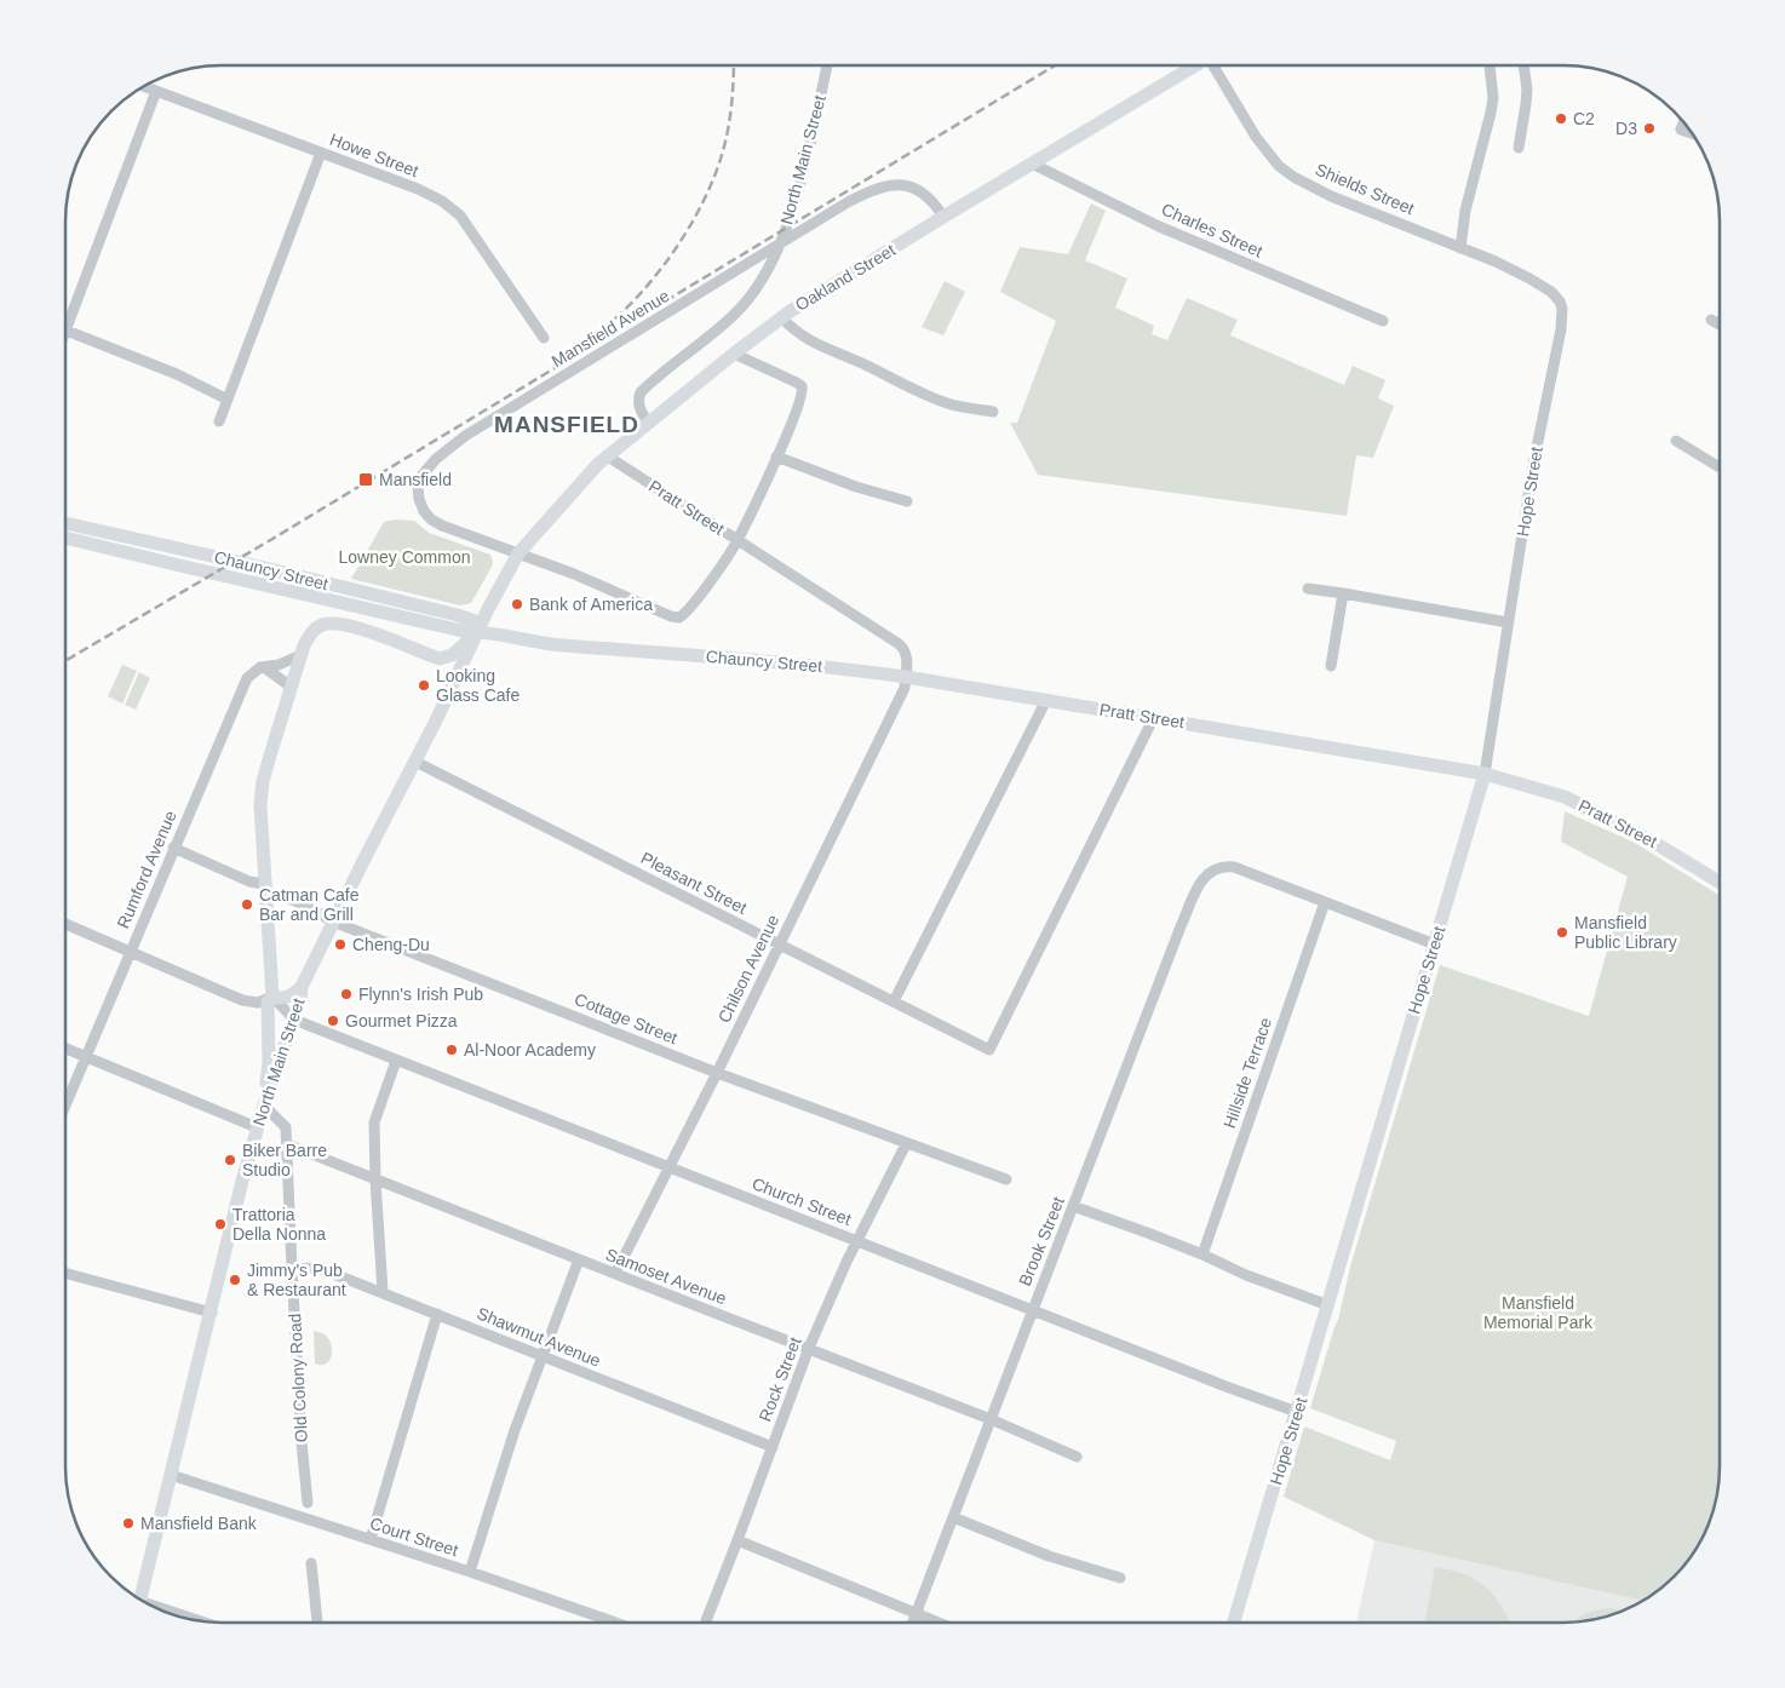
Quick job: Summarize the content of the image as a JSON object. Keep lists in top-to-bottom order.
{
  "streets": {
    "main road": [
      "North Main Street",
      "Oakland Street",
      "Hope Street",
      "Pratt Street",
      "Chauncy Street"
    ],
    "street": [
      "Howe Street",
      "Shields Street",
      "Charles Street",
      "Mansfield Avenue",
      "Rumford Avenue",
      "Pleasant Street",
      "Chilson Avenue",
      "Cottage Street",
      "Hillside Terrace",
      "Church Street",
      "Brook Street",
      "Samoset Avenue",
      "Shawmut Avenue",
      "Old Colony Road",
      "Rock Street",
      "Court Street"
    ]
  },
  "crossings": [
    ["North Main Street", "Oakland Street"],
    ["North Main Street", "Mansfield Avenue"],
    ["North Main Street", "Chauncy Street"],
    ["North Main Street", "Pleasant Street"],
    ["North Main Street", "Cottage Street"],
    ["North Main Street", "Church Street"],
    ["North Main Street", "Court Street"],
    ["Shields Street", "Hope Street"],
    ["Charles Street", "Oakland Street"],
    ["Oakland Street", "Mansfield Avenue"],
    ["Oakland Street", "Pratt Street"],
    ["Mansfield Avenue", "Pratt Street"],
    ["Hope Street", "Pratt Street"],
    ["Hope Street", "Church Street"],
    ["Pratt Street", "Chauncy Street"],
    ["Pratt Street", "Pleasant Street"],
    ["Pratt Street", "Chilson Avenue"],
    ["Chauncy Street", "Chilson Avenue"],
    ["Pleasant Street", "Chilson Avenue"],
    ["Chilson Avenue", "Cottage Street"],
    ["Chilson Avenue", "Church Street"],
    ["Chilson Avenue", "Samoset Avenue"],
    ["Cottage Street", "Rock Street"],
    ["Hillside Terrace", "Brook Street"],
    ["Church Street", "Brook Street"],
    ["Church Street", "Rock Street"],
    ["Brook Street", "Samoset Avenue"],
    ["Samoset Avenue", "Old Colony Road"],
    ["Samoset Avenue", "Rock Street"],
    ["Shawmut Avenue", "Old Colony Road"],
    ["Shawmut Avenue", "Rock Street"]
  ],
  "districts": ["MANSFIELD"],
  "parks": ["Lowney Common", "Mansfield Memorial Park"],
  "places": {
    "other": [
      "C2",
      "D3",
      "Bank of America",
      "Looking Glass Cafe",
      "Catman Cafe Bar and Grill",
      "Mansfield Public Library",
      "Cheng-Du",
      "Flynn's Irish Pub",
      "Gourmet Pizza",
      "Al-Noor Academy",
      "Biker Barre Studio",
      "Trattoria Della Nonna",
      "Jimmy's Pub & Restaurant",
      "Mansfield Bank"
    ],
    "transit": ["Mansfield"]
  }
}
